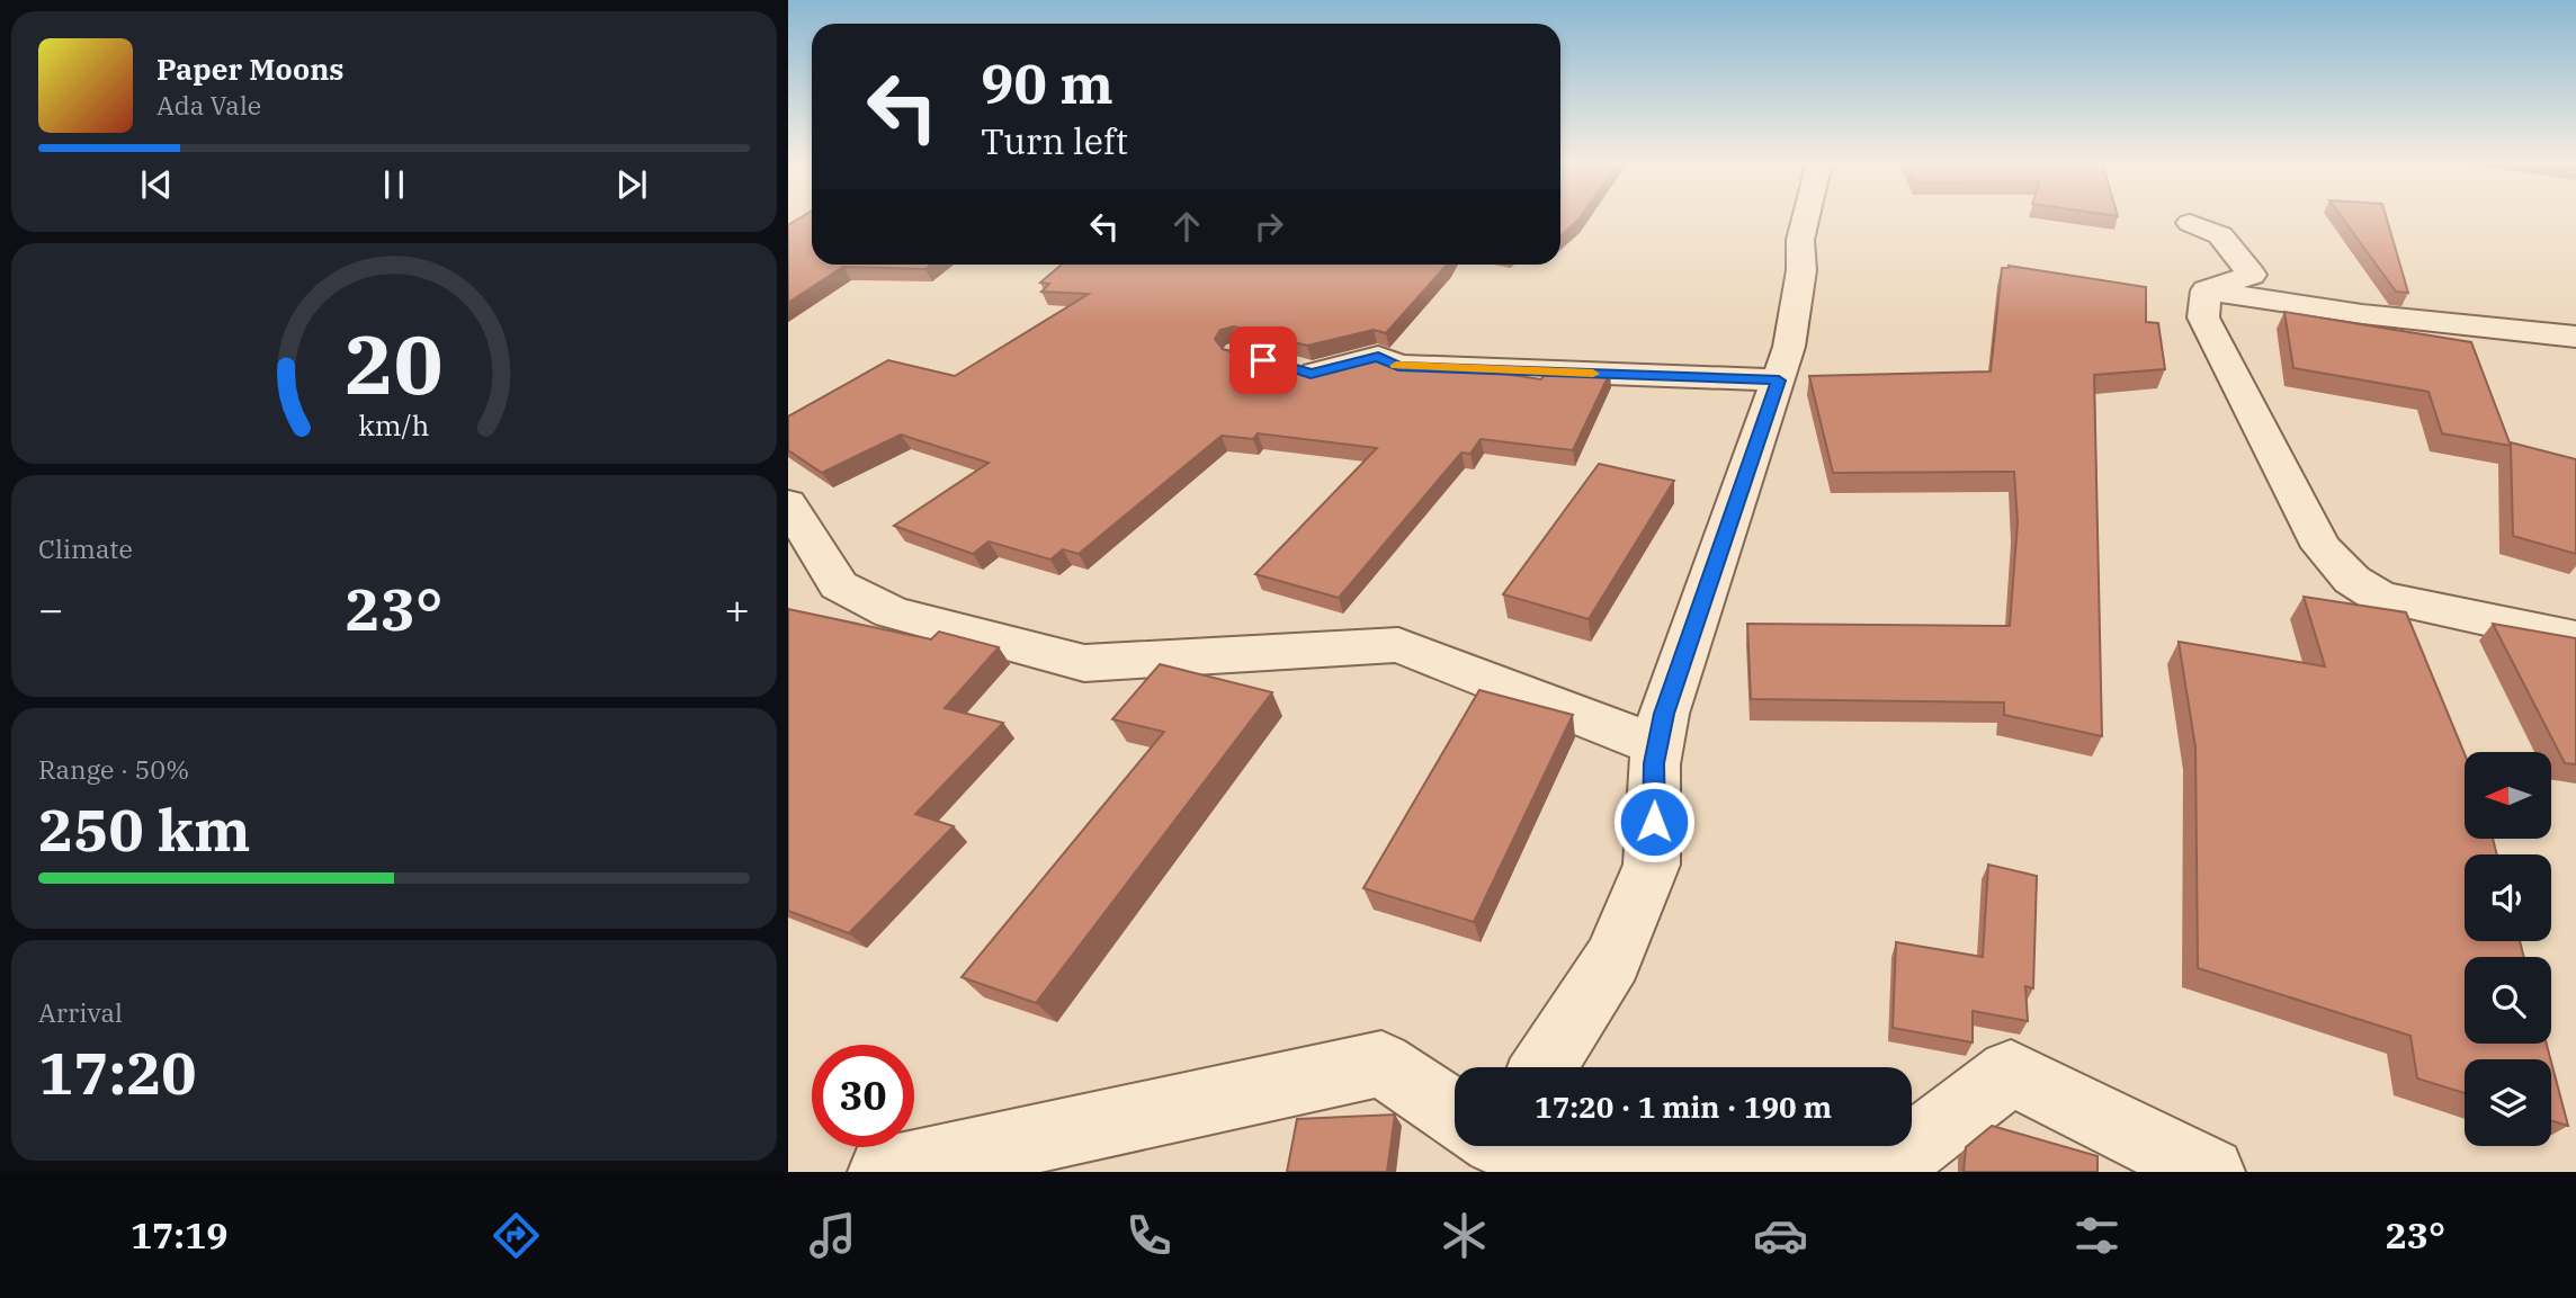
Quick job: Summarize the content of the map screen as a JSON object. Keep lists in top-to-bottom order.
{
  "north": "left",
  "page": {
    "turn": ["90 m", "Turn left"],
    "song": ["Paper Moons", "Ada Vale"],
    "tile": [
      "Climate",
      ["Range · 50%", "250 km"],
      ["Arrival", "17:20"]
    ],
    "heat": ["−", "23°", "+"],
    "limit": "30",
    "trip": "17:20 · 1 min · 190 m",
    "tabs": ["17:19", "23°"],
    "gauge": ["20", "km/h"]
  }
}
